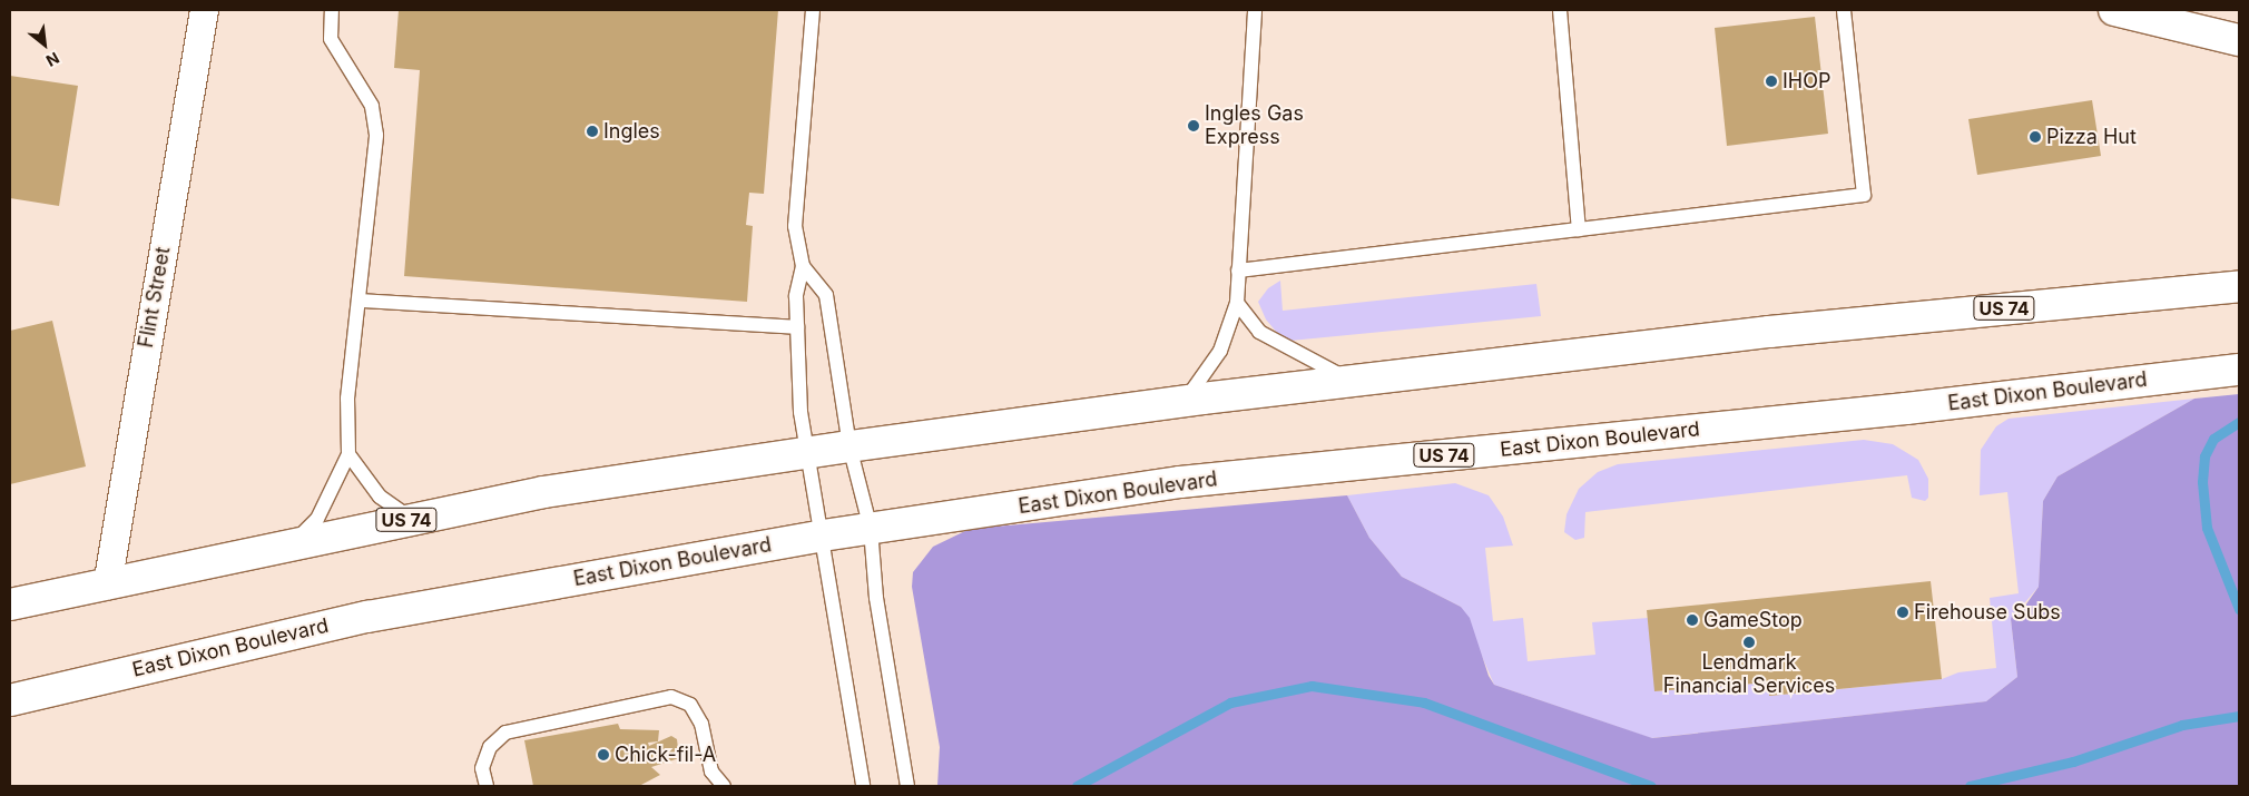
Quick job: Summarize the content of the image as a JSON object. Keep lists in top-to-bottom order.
{
  "streets": {
    "main road": ["US 74", "East Dixon Boulevard"],
    "street": ["Flint Street"]
  },
  "crossings": [
    ["Flint Street", "US 74"]
  ],
  "places": [
    "IHOP",
    "Ingles Gas Express",
    "Ingles",
    "Pizza Hut",
    "Firehouse Subs",
    "GameStop",
    "Lendmark Financial Services",
    "Chick-fil-A"
  ],
  "north": "bottom right"
}
